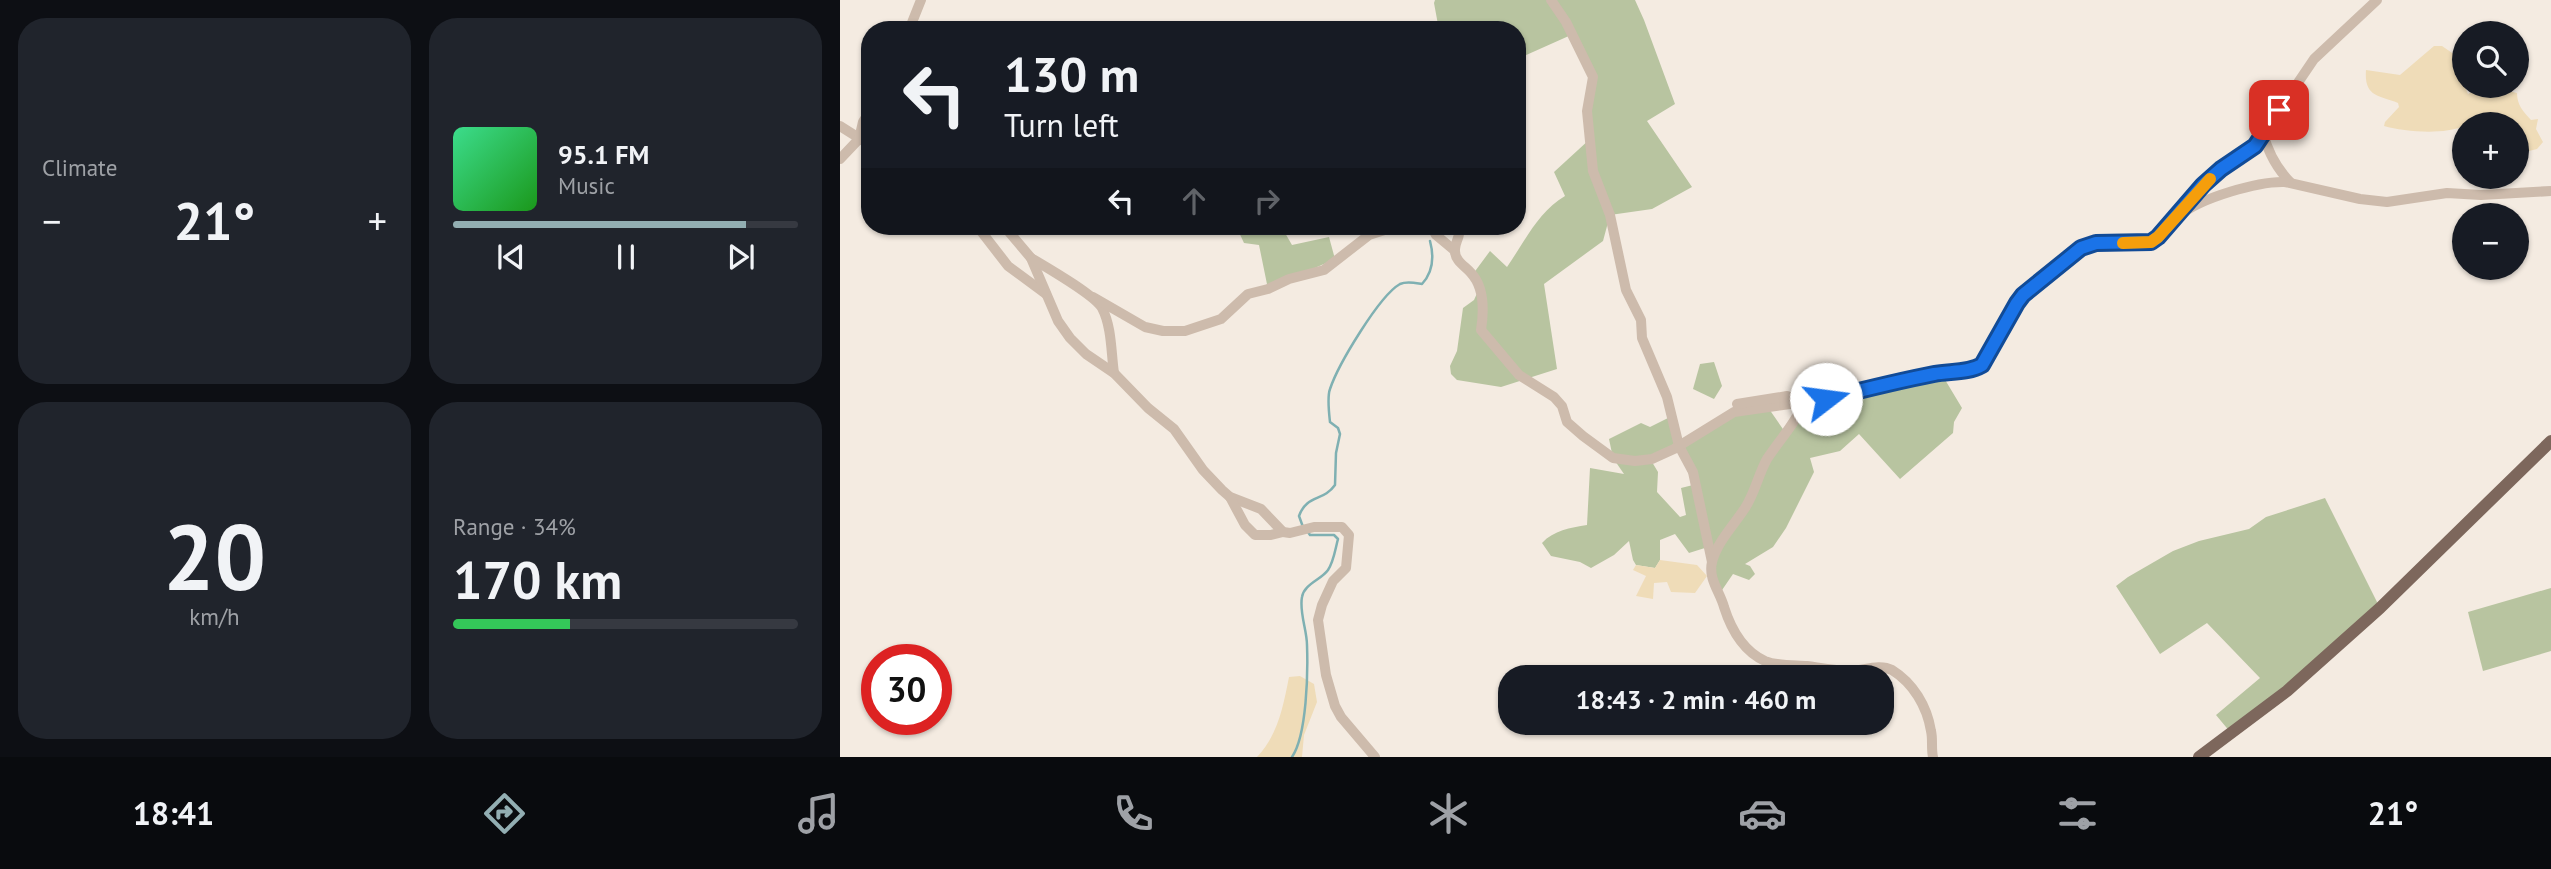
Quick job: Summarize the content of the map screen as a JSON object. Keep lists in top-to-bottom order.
{
  "page": {
    "tile": [
      "Climate",
      ["20", "km/h"],
      ["Range · 34%", "170 km"]
    ],
    "map_buttons": ["+", "−"],
    "turn": ["130 m", "Turn left"],
    "song": ["95.1 FM", "Music"],
    "heat": ["−", "21°", "+"],
    "limit": "30",
    "trip": "18:43 · 2 min · 460 m",
    "tabs": ["18:41", "21°"]
  }
}
